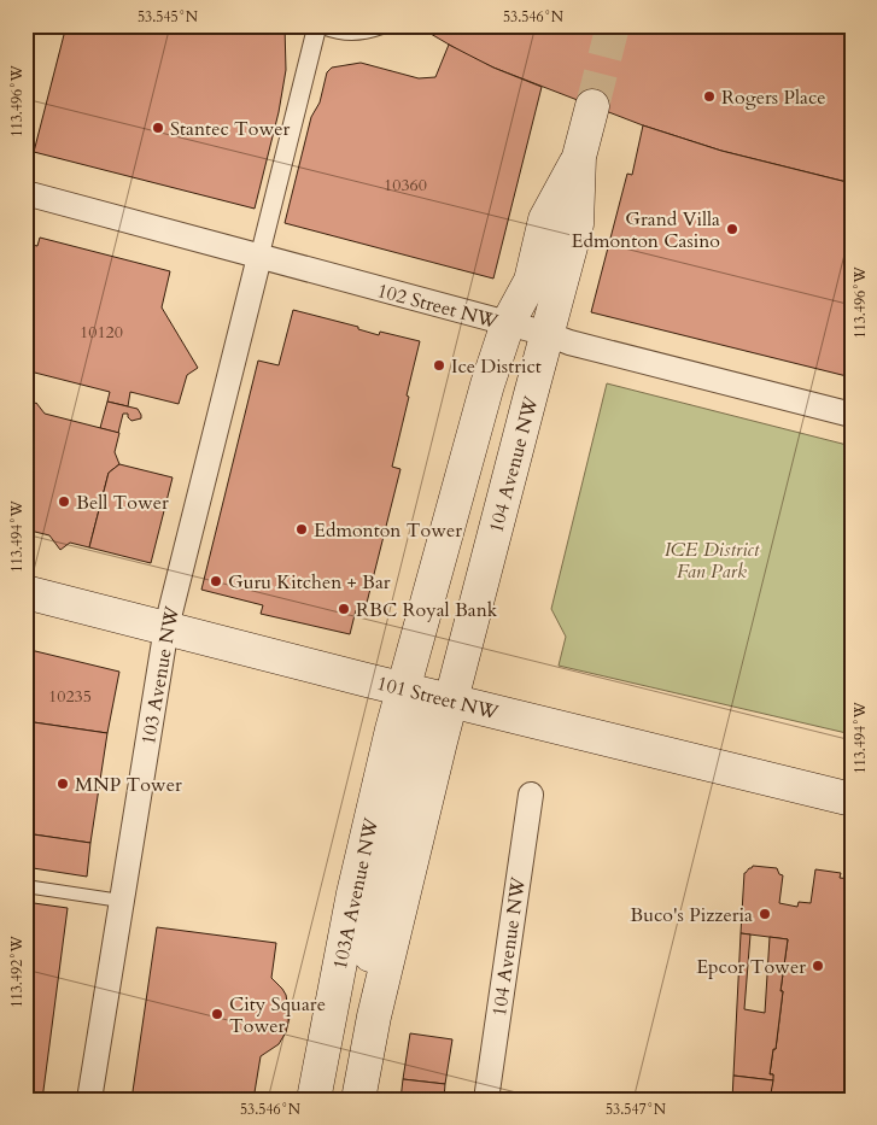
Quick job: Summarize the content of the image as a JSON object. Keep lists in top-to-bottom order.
{
  "streets": {
    "main road": ["104 Avenue NW", "101 Street NW", "103A Avenue NW"],
    "street": ["102 Street NW", "103 Avenue NW"]
  },
  "crossings": [
    ["102 Street NW", "104 Avenue NW"],
    ["102 Street NW", "103 Avenue NW"],
    ["104 Avenue NW", "101 Street NW"],
    ["104 Avenue NW", "103A Avenue NW"],
    ["103 Avenue NW", "101 Street NW"],
    ["101 Street NW", "103A Avenue NW"]
  ],
  "parks": ["ICE District Fan Park"],
  "places": [
    "Rogers Place",
    "Stantec Tower",
    "Grand Villa Edmonton Casino",
    "Ice District",
    "Bell Tower",
    "Edmonton Tower",
    "Guru Kitchen + Bar",
    "RBC Royal Bank",
    "MNP Tower",
    "Buco's Pizzeria",
    "Epcor Tower",
    "City Square Tower"
  ],
  "house_numbers": ["10360", "10120", "10235"],
  "coordinates": [
    "53.545°N",
    "53.546°N",
    "113.496°W",
    "113.494°W",
    "113.492°W",
    "53.547°N"
  ]
}
